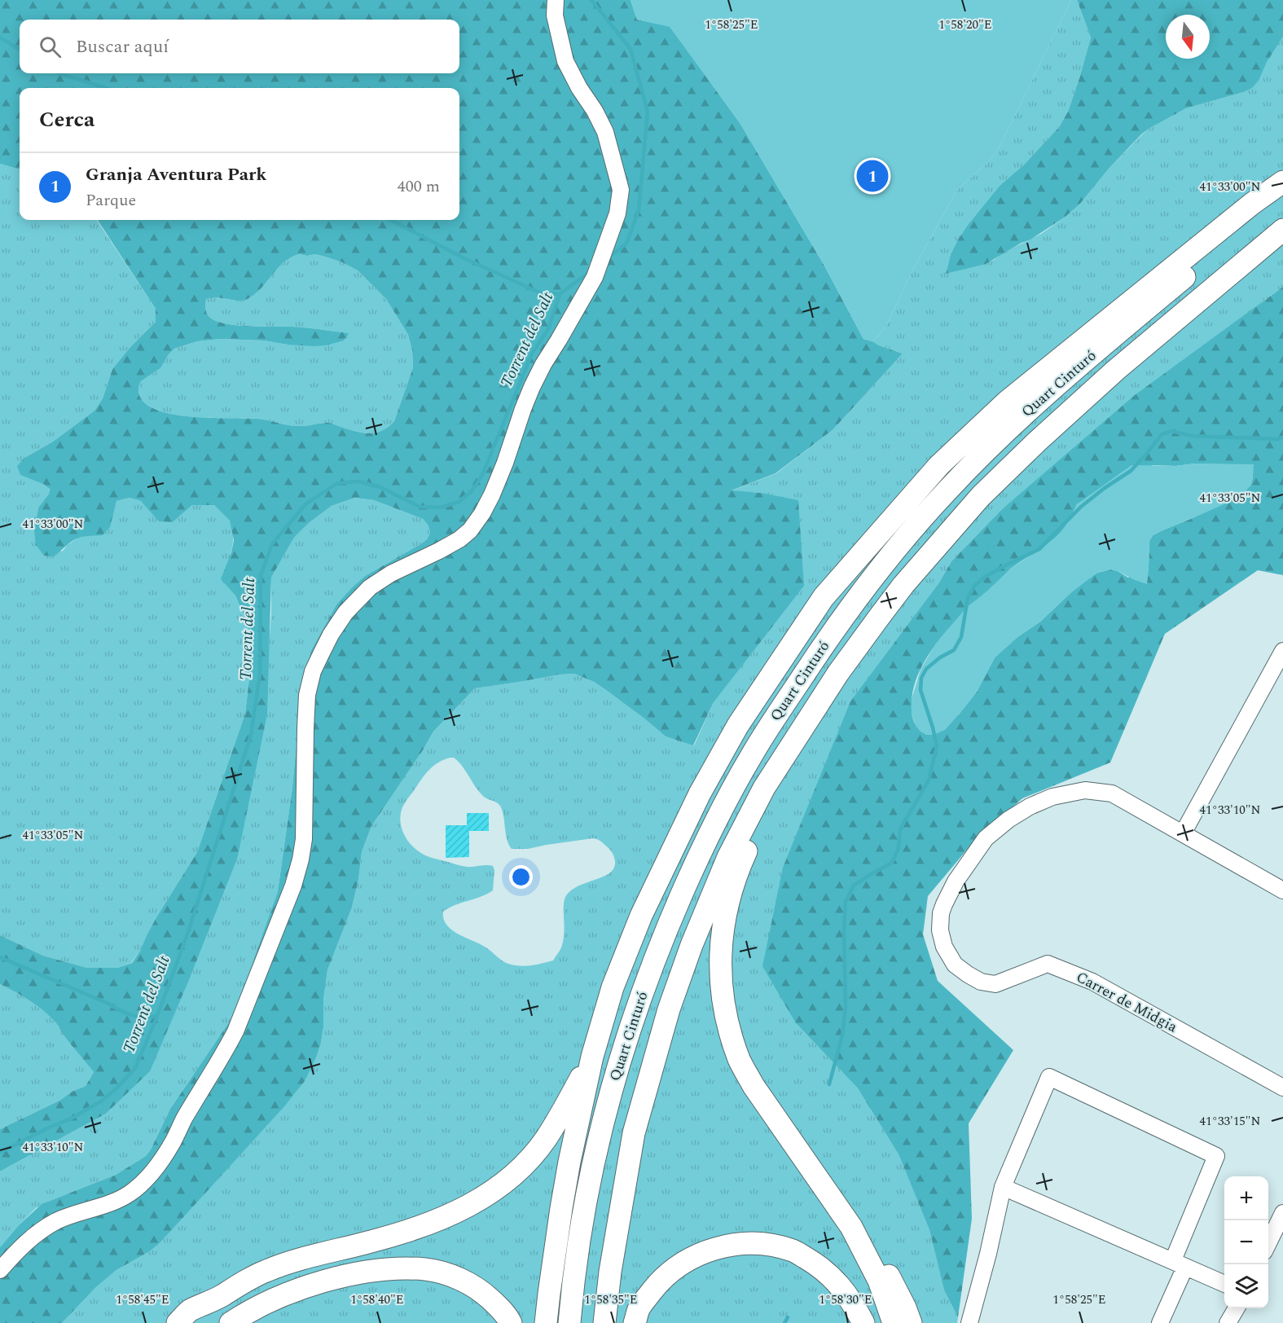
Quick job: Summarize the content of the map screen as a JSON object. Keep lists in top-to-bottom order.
{
  "streets": {
    "highway": ["Quart Cinturó"],
    "street": ["Carrer de Midgia"]
  },
  "water": ["Torrent del Salt"],
  "north": "bottom",
  "page": {
    "search": "Buscar aquí",
    "heading": "Cerca",
    "list": [
      {
        "mark": "1",
        "name": "Granja Aventura Park",
        "note": "Parque",
        "value": "400 m"
      }
    ],
    "pins": "1",
    "map_buttons": ["+", "−"]
  },
  "coordinates": [
    "1°58'25\"E",
    "1°58'20\"E",
    "41°33'00\"N",
    "41°33'05\"N",
    "41°33'10\"N",
    "41°33'15\"N",
    "1°58'45\"E",
    "1°58'40\"E",
    "1°58'35\"E",
    "1°58'30\"E"
  ]
}
